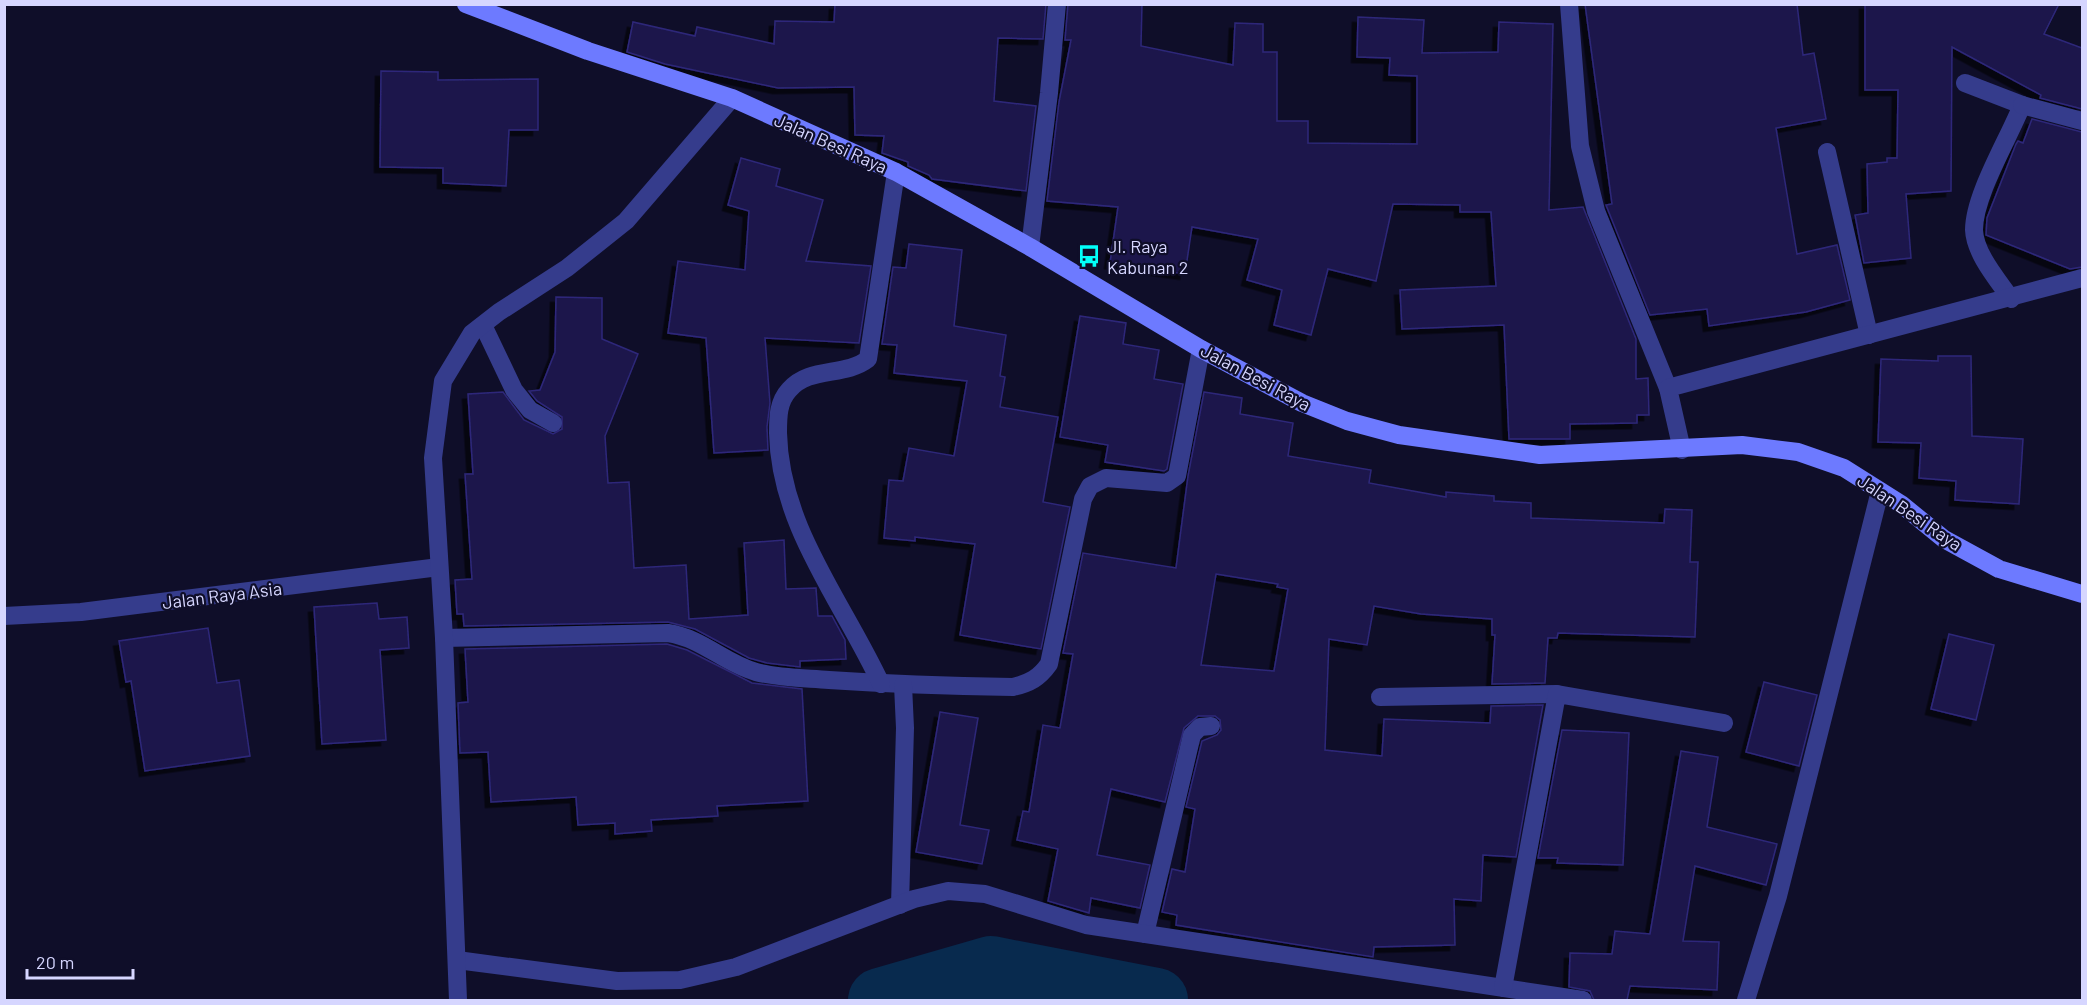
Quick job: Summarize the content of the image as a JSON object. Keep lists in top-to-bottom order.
{
  "streets": {
    "street": ["Jalan Besi Raya", "Jalan Raya Asia"]
  },
  "places": {
    "bus stop": ["Jl. Raya Kabunan 2"]
  },
  "scale_bar": "20 m"
}
